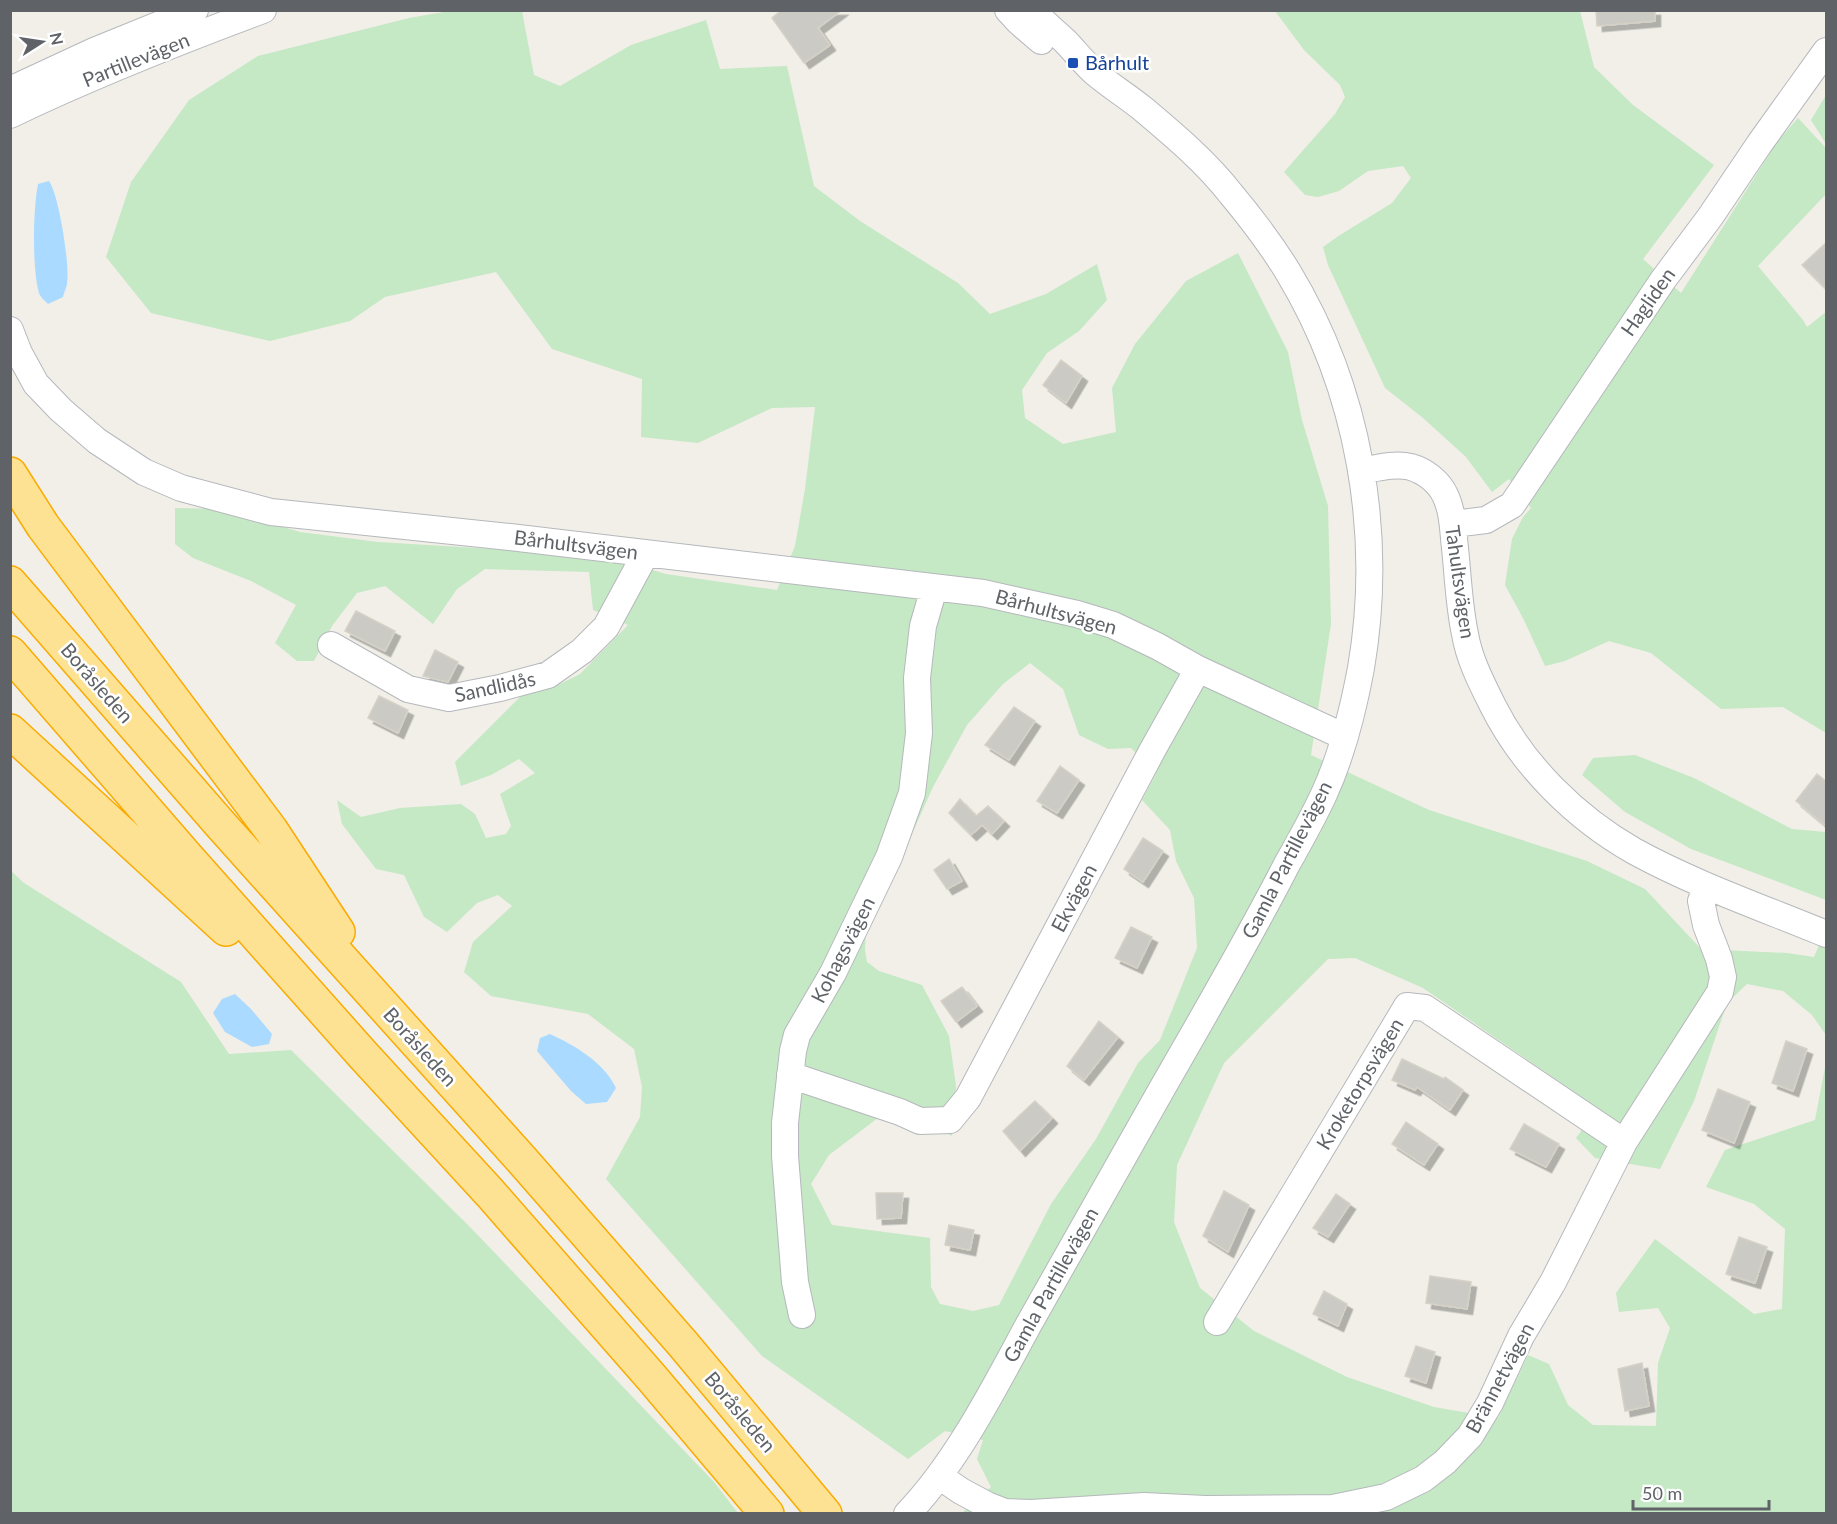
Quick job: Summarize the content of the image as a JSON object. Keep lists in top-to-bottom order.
{
  "streets": {
    "highway": ["Boråsleden"],
    "street": [
      "Partillevägen",
      "Hagliden",
      "Bårhultsvägen",
      "Tahultsvägen",
      "Sandlidås",
      "Gamla Partillevägen",
      "Ekvägen",
      "Kohagsvägen",
      "Kroketorpsvägen",
      "Brännetvägen"
    ]
  },
  "crossings": [
    ["Hagliden", "Tahultsvägen"],
    ["Bårhultsvägen", "Sandlidås"],
    ["Bårhultsvägen", "Ekvägen"],
    ["Bårhultsvägen", "Kohagsvägen"],
    ["Tahultsvägen", "Gamla Partillevägen"],
    ["Tahultsvägen", "Brännetvägen"],
    ["Gamla Partillevägen", "Brännetvägen"],
    ["Ekvägen", "Kohagsvägen"],
    ["Kroketorpsvägen", "Brännetvägen"]
  ],
  "places": {
    "transit": ["Bårhult"]
  },
  "scale_bar": "50 m",
  "north": "right"
}
